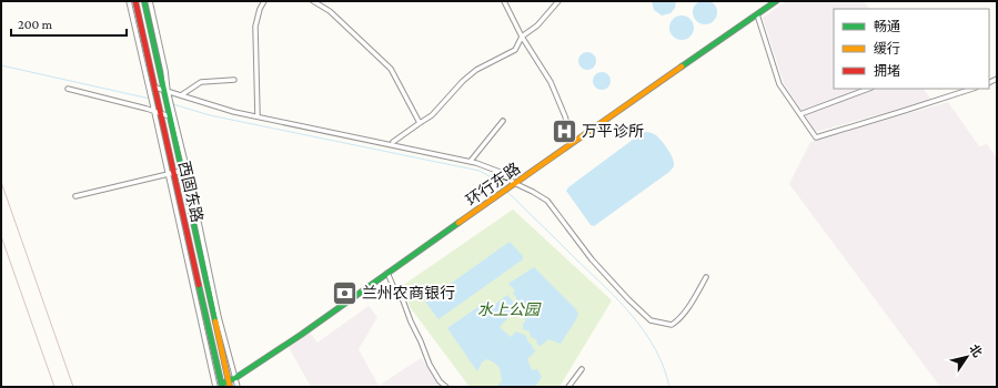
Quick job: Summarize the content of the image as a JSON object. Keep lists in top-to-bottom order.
{
  "streets": {
    "main road": ["环行东路", "西固东路"]
  },
  "crossings": [
    ["环行东路", "西固东路"]
  ],
  "parks": ["水上公园"],
  "places": {
    "hospital": ["万平诊所"],
    "bank": ["兰州农商银行"]
  },
  "legend": ["畅通", "缓行", "拥堵"],
  "scale_bar": "200 m",
  "north": "top right"
}
